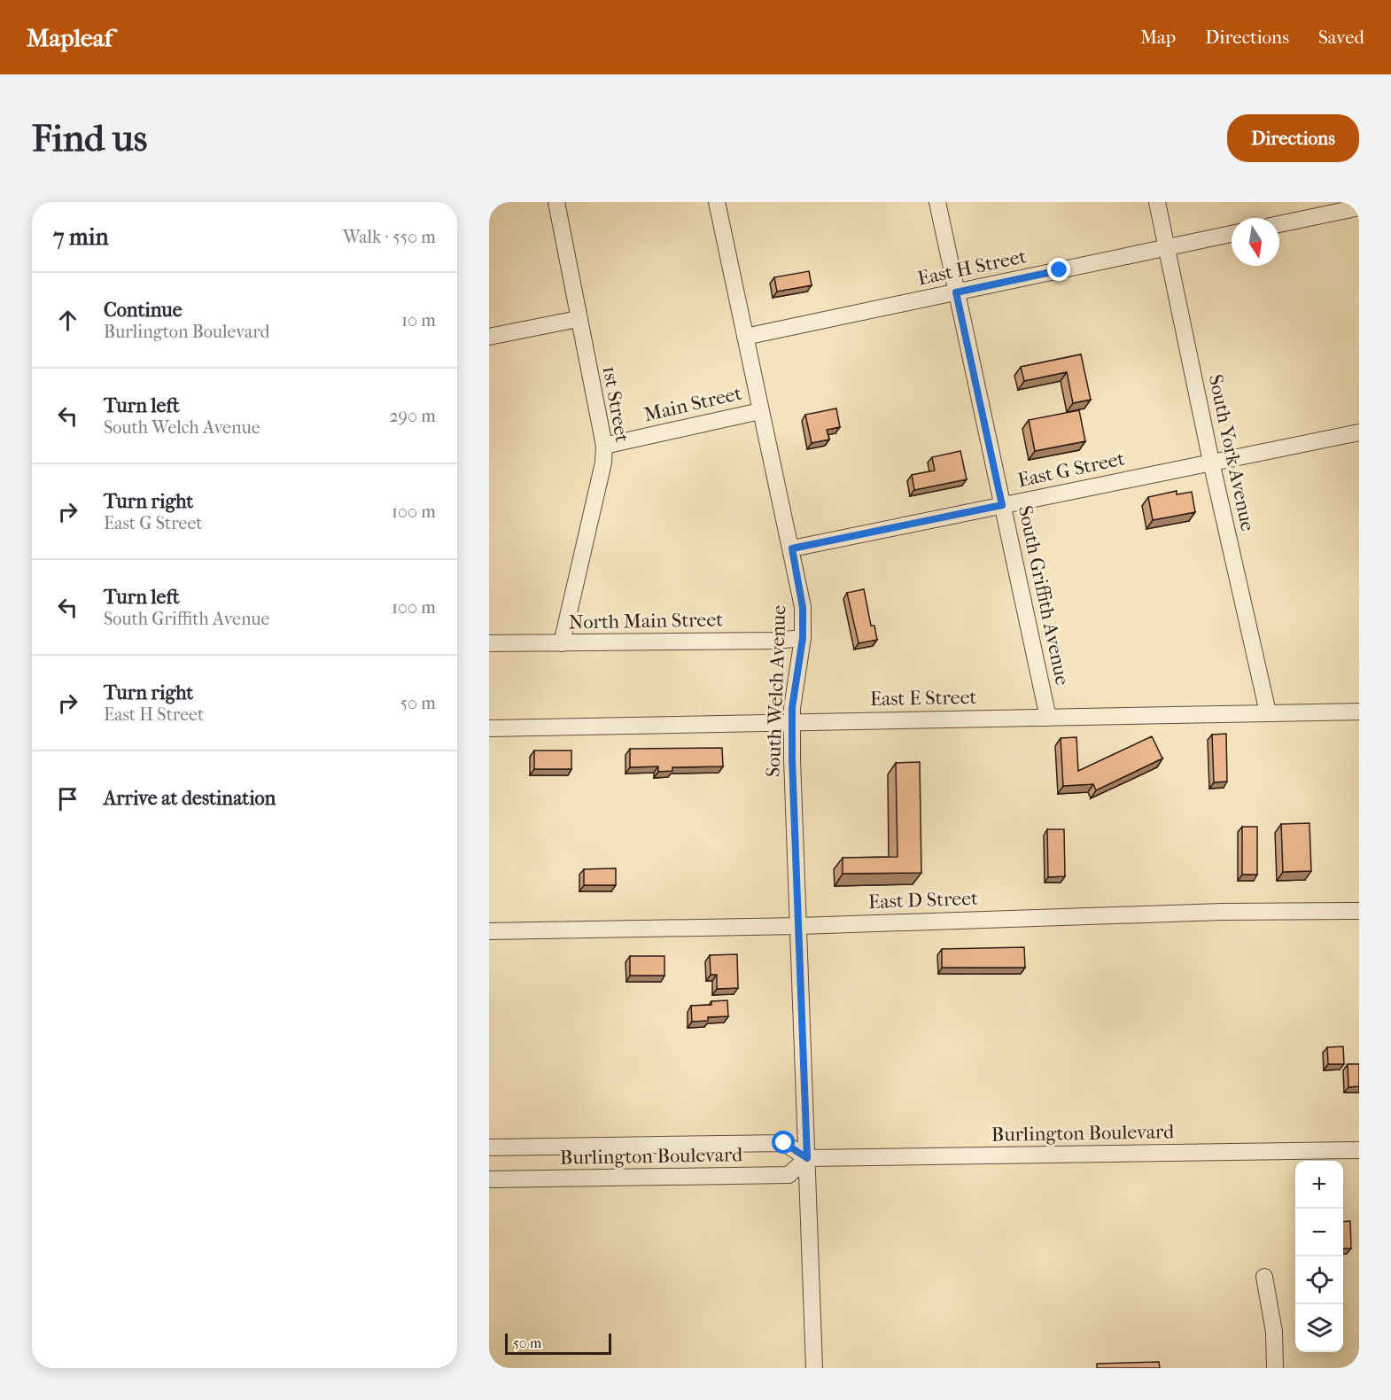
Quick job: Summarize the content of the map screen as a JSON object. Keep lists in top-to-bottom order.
{
  "streets": {
    "street": [
      "East H Street",
      "1st Street",
      "Main Street",
      "South York Avenue",
      "East G Street",
      "South Griffith Avenue",
      "North Main Street",
      "South Welch Avenue",
      "East E Street",
      "East D Street",
      "Burlington Boulevard"
    ]
  },
  "crossings": [
    ["East H Street", "South York Avenue"],
    ["East H Street", "South Griffith Avenue"],
    ["East H Street", "South Welch Avenue"],
    ["1st Street", "Main Street"],
    ["1st Street", "North Main Street"],
    ["Main Street", "South Welch Avenue"],
    ["South York Avenue", "East G Street"],
    ["South York Avenue", "East E Street"],
    ["East G Street", "South Griffith Avenue"],
    ["East G Street", "South Welch Avenue"],
    ["South Griffith Avenue", "East E Street"],
    ["North Main Street", "South Welch Avenue"],
    ["South Welch Avenue", "East E Street"],
    ["South Welch Avenue", "East D Street"],
    ["South Welch Avenue", "Burlington Boulevard"]
  ],
  "scale_bar": "50 m",
  "north": "bottom",
  "page": {
    "header": "Mapleaf",
    "nav": ["Map", "Directions", "Saved"],
    "buttons": "Directions",
    "title": "Find us",
    "heading": ["7 min", "Walk · 550 m"],
    "list": [
      ["Continue", "Burlington Boulevard", "10 m"],
      ["Turn left", "South Welch Avenue", "290 m"],
      ["Turn right", "East G Street", "100 m"],
      ["Turn left", "South Griffith Avenue", "100 m"],
      ["Turn right", "East H Street", "50 m"],
      "Arrive at destination"
    ],
    "map_buttons": ["+", "−"],
    "scale": "50 m"
  }
}
